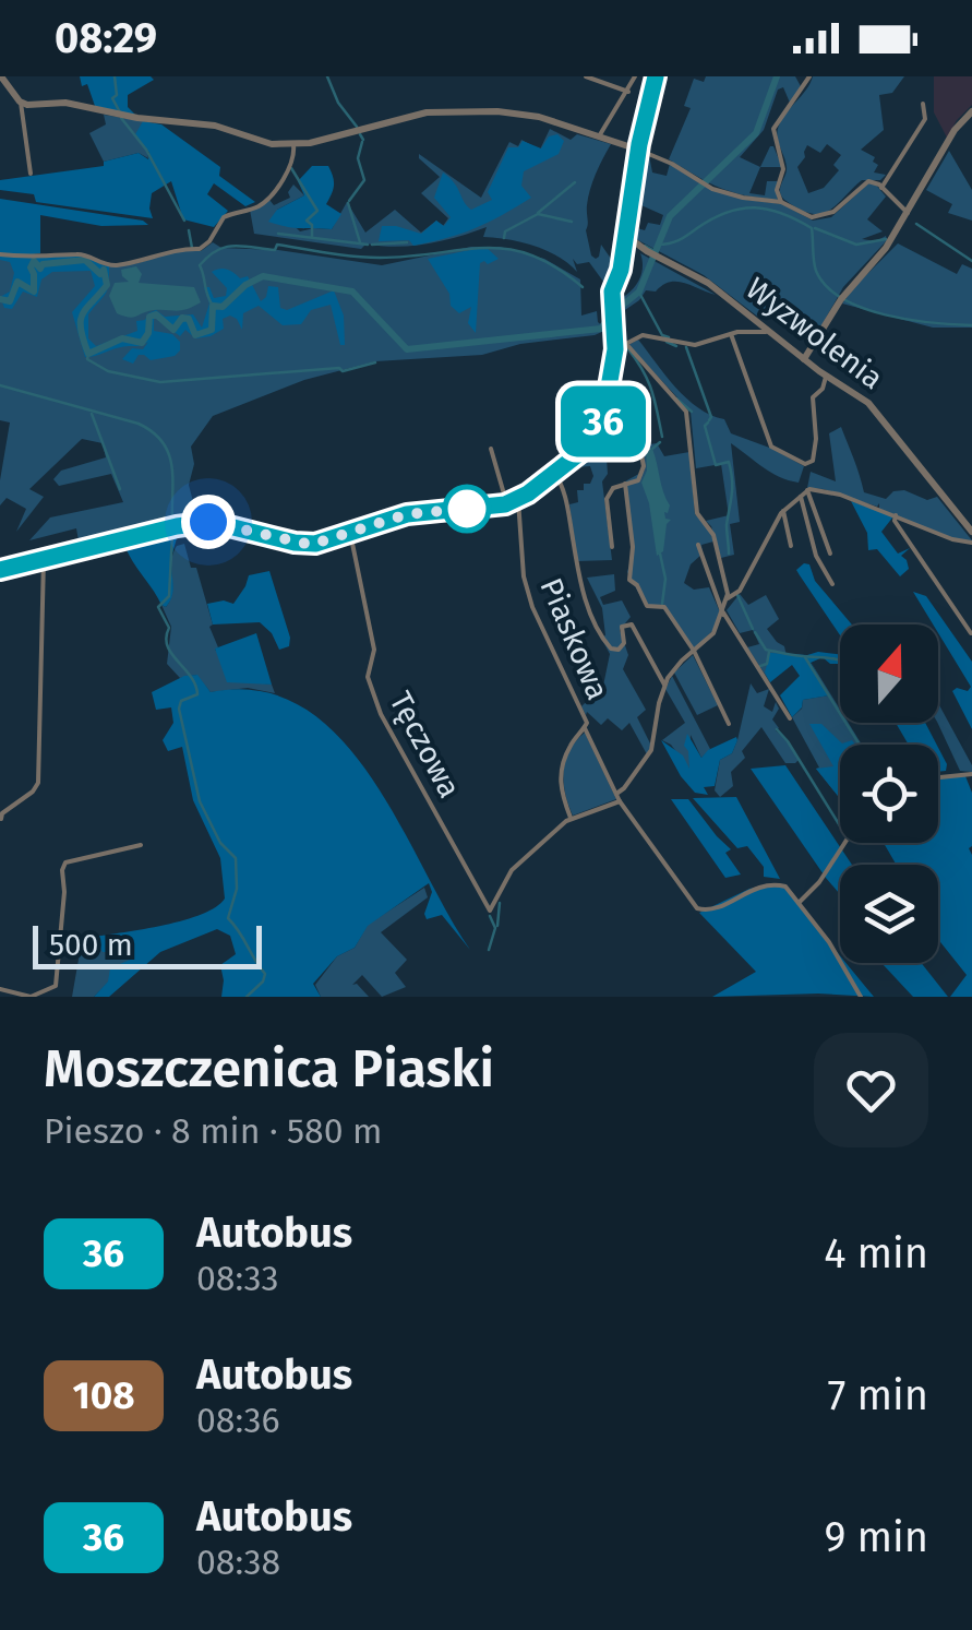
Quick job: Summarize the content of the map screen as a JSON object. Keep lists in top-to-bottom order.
{
  "streets": {
    "street": ["Wyzwolenia", "Piaskowa", "Tęczowa"]
  },
  "crossings": [
    ["Piaskowa", "Tęczowa"]
  ],
  "lines": ["bus line 36"],
  "scale_bar": "500 m",
  "north": "top",
  "page": {
    "status": "08:29",
    "on_map": "36",
    "scale": "500 m",
    "heading": ["Moszczenica Piaski", "Pieszo · 8 min · 580 m"],
    "list": [
      {
        "mark": "36",
        "name": "Autobus",
        "note": "08:33",
        "value": "4 min"
      },
      {
        "mark": "108",
        "name": "Autobus",
        "note": "08:36",
        "value": "7 min"
      },
      {
        "mark": "36",
        "name": "Autobus",
        "note": "08:38",
        "value": "9 min"
      }
    ]
  }
}
